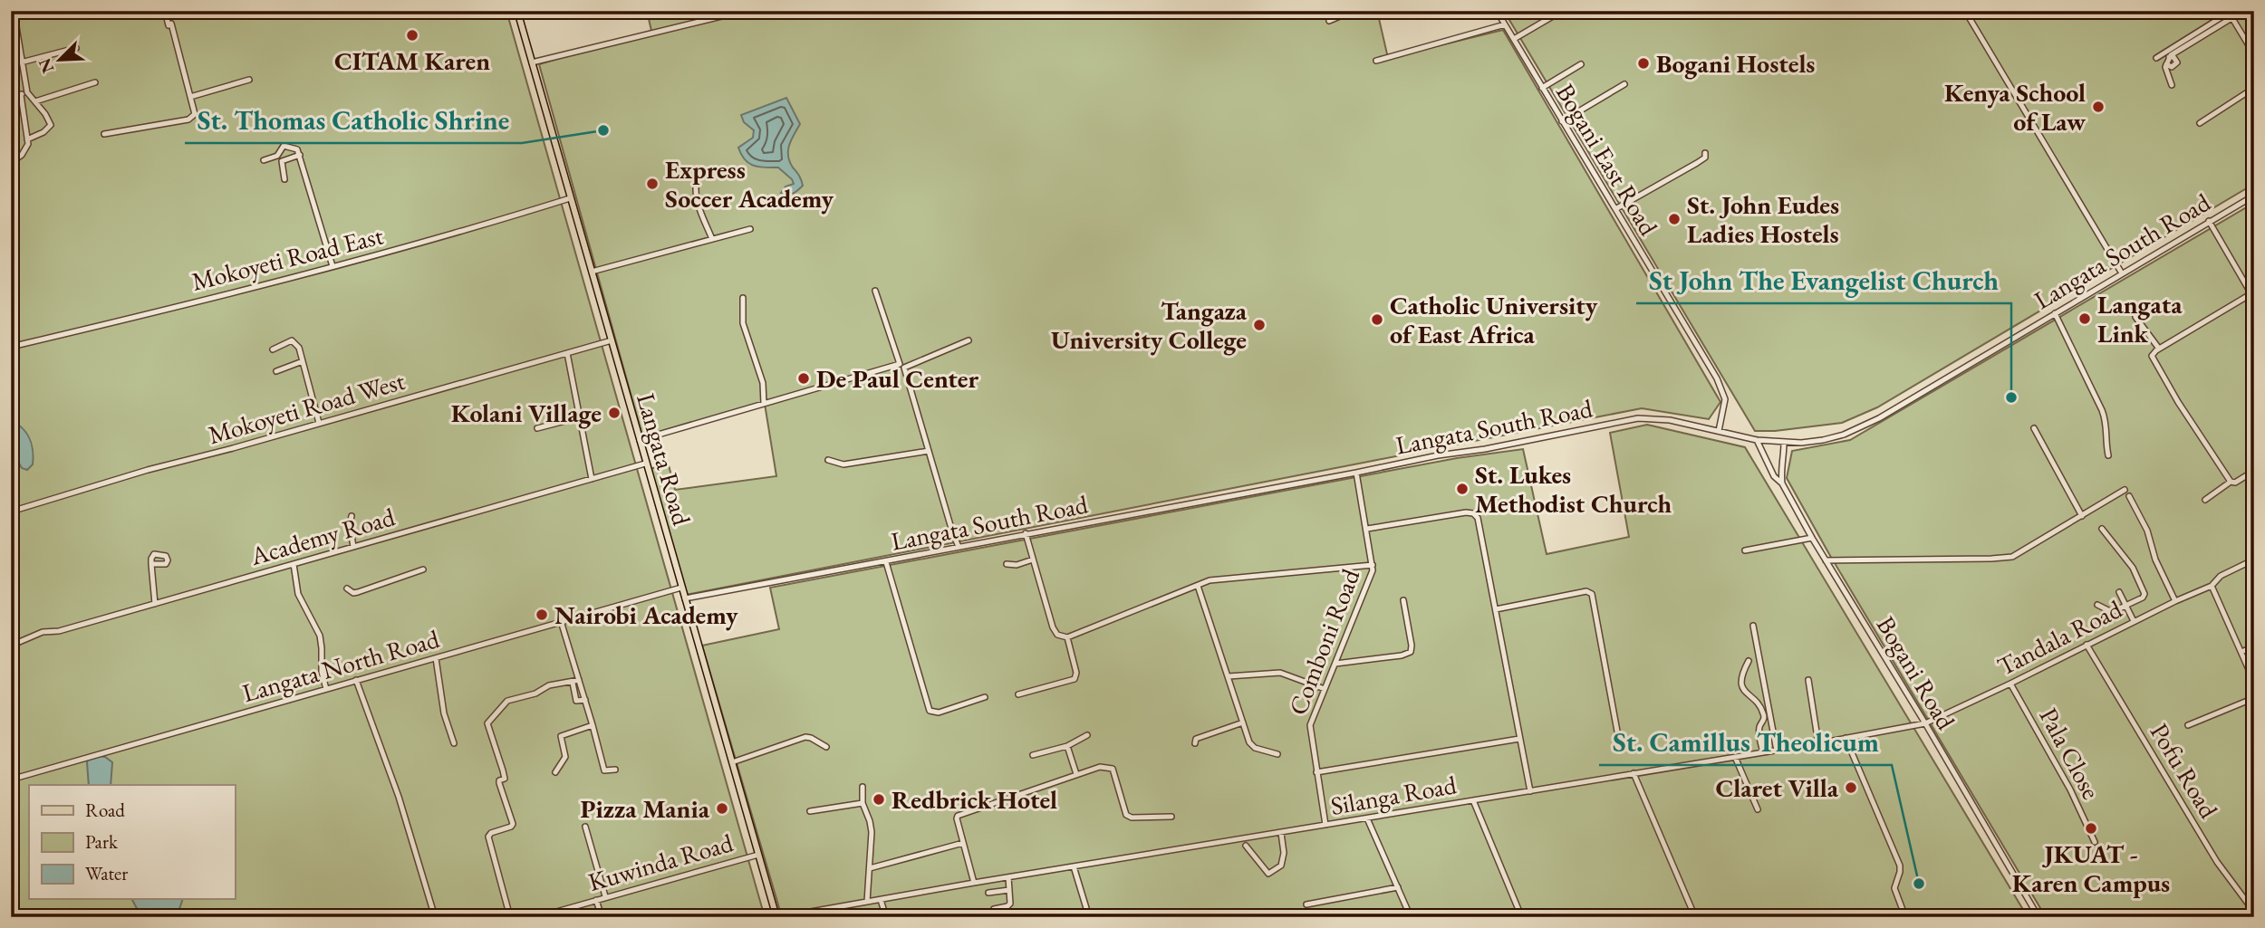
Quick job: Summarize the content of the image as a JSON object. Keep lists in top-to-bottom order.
{
  "streets": {
    "main road": ["Langata Road"],
    "street": [
      "Bogani East Road",
      "Langata South Road",
      "Mokoyeti Road East",
      "Mokoyeti Road West",
      "Academy Road",
      "Tandala Road",
      "Comboni Road",
      "Langata North Road",
      "Bogani Road",
      "Pala Close",
      "Pofu Road",
      "Silanga Road",
      "Kuwinda Road"
    ]
  },
  "crossings": [
    ["Bogani East Road", "Langata South Road"],
    ["Langata South Road", "Langata Road"],
    ["Langata South Road", "Comboni Road"],
    ["Langata South Road", "Bogani Road"],
    ["Mokoyeti Road East", "Langata Road"],
    ["Mokoyeti Road West", "Langata Road"],
    ["Langata Road", "Academy Road"],
    ["Langata Road", "Langata North Road"],
    ["Langata Road", "Silanga Road"],
    ["Langata Road", "Kuwinda Road"],
    ["Tandala Road", "Bogani Road"],
    ["Tandala Road", "Pala Close"],
    ["Tandala Road", "Pofu Road"],
    ["Tandala Road", "Silanga Road"],
    ["Comboni Road", "Silanga Road"],
    ["Bogani Road", "Silanga Road"]
  ],
  "places": [
    "CITAM Karen",
    "Bogani Hostels",
    "Kenya School of Law",
    "St. Thomas Catholic Shrine",
    "Express Soccer Academy",
    "St. John Eudes Ladies Hostels",
    "Langata Link",
    "Catholic University of East Africa",
    "Tangaza University College",
    "De Paul Center",
    "St John The Evangelist Church",
    "Kolani Village",
    "St. Lukes Methodist Church",
    "Nairobi Academy",
    "Claret Villa",
    "Redbrick Hotel",
    "Pizza Mania",
    "JKUAT - Karen Campus",
    "St. Camillus Theolicum"
  ],
  "legend": ["Road", "Park", "Water"],
  "north": "bottom left"
}
